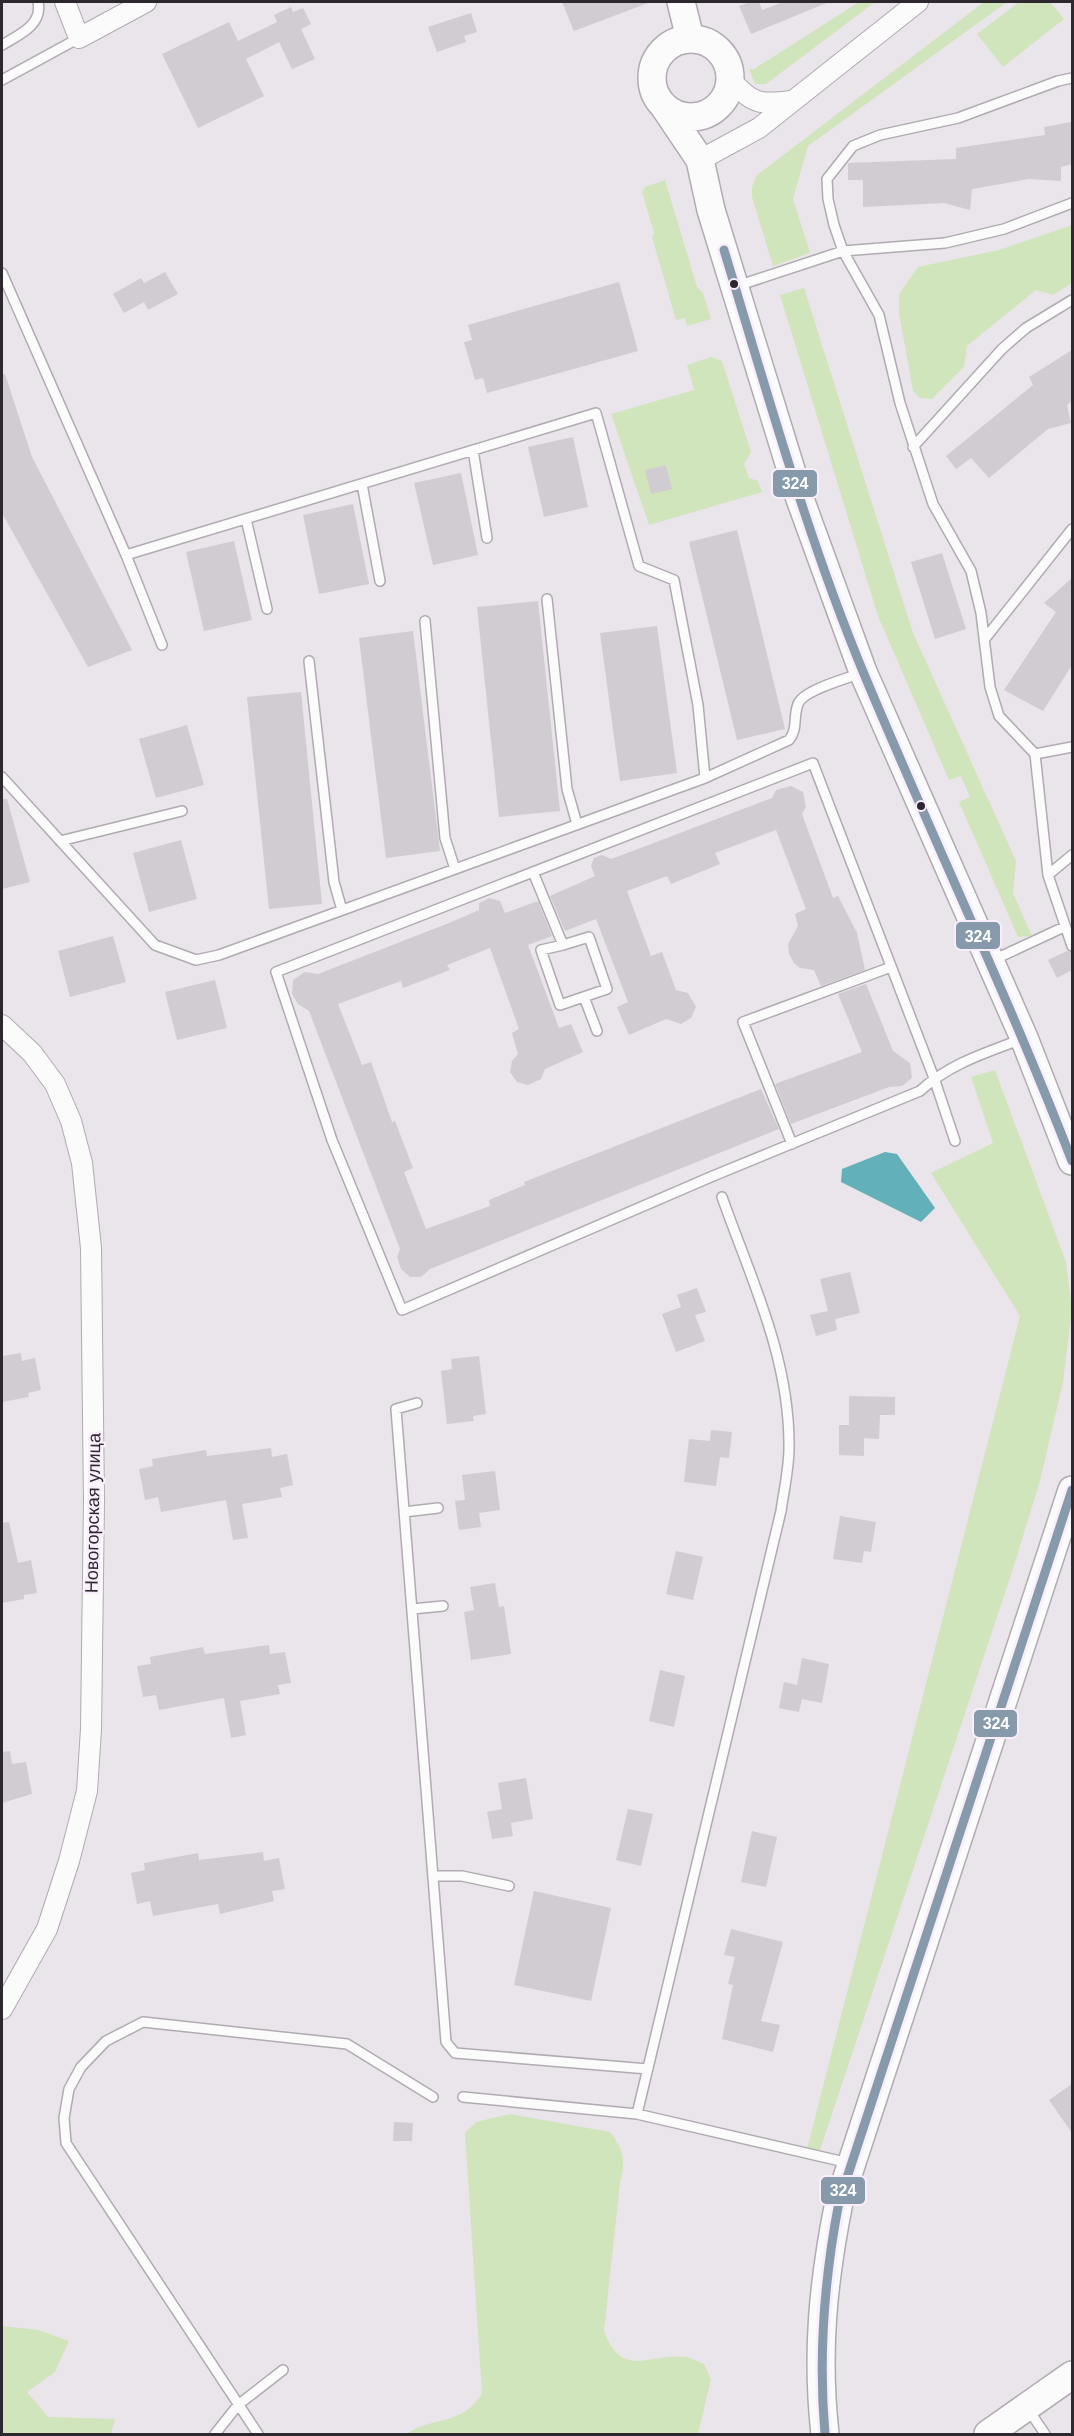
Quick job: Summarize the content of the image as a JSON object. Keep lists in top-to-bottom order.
{
  "streets": {
    "street": ["Новогорская улица"]
  },
  "lines": ["transit line 324"]
}
